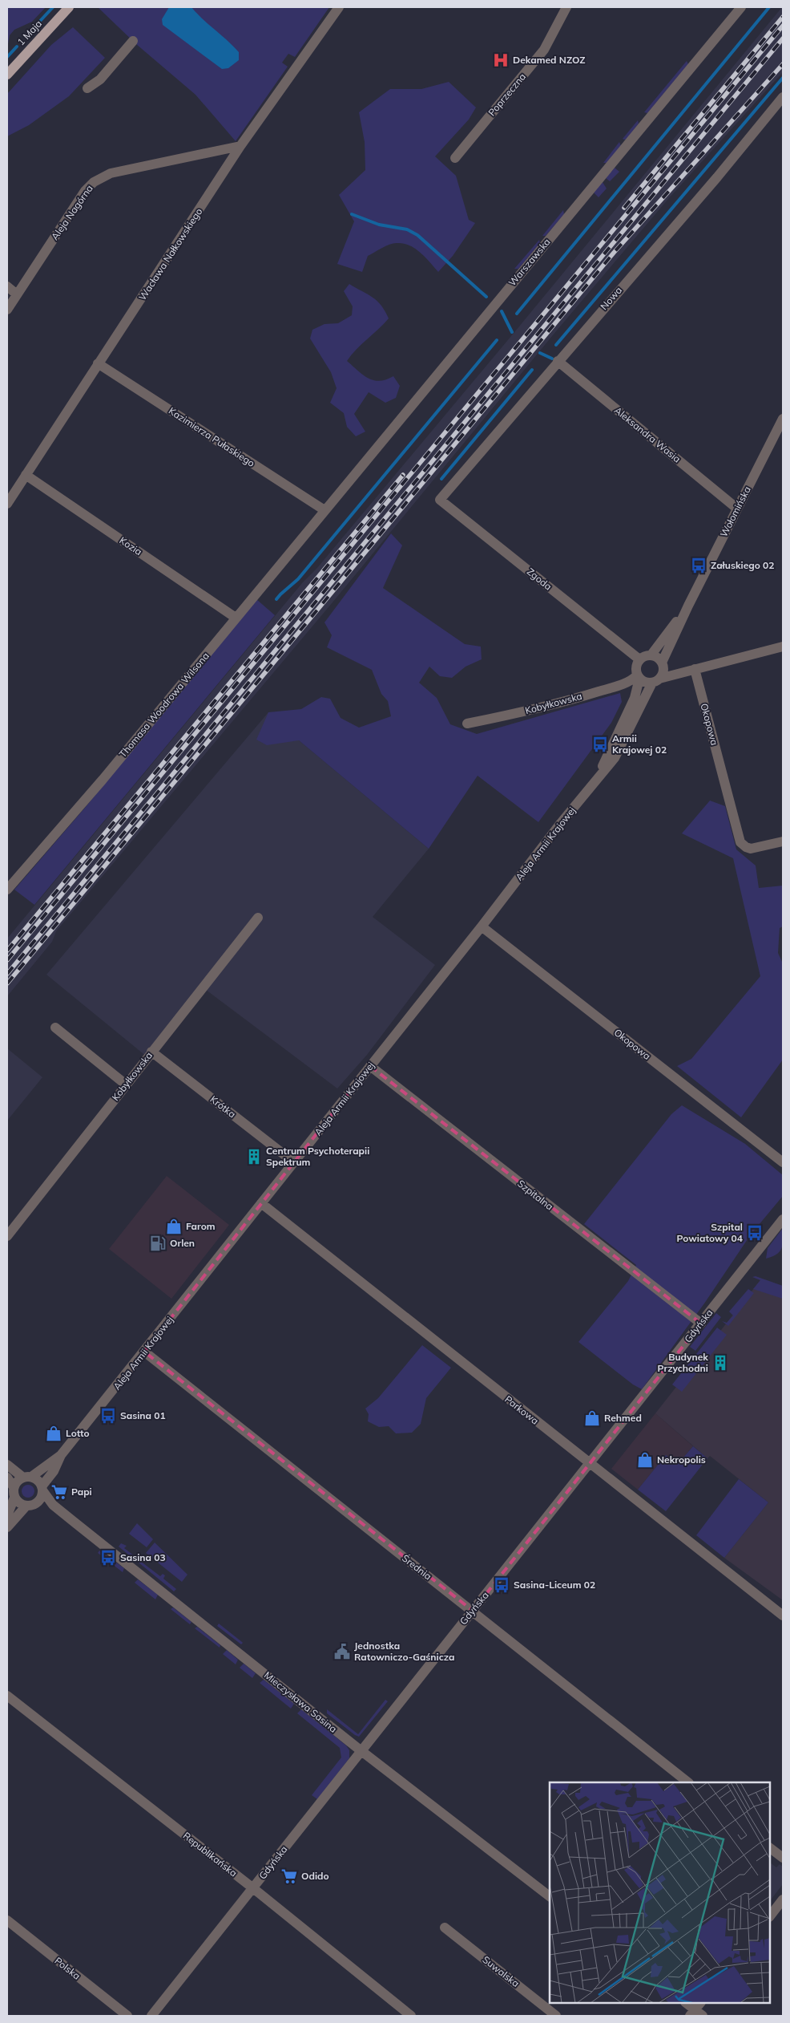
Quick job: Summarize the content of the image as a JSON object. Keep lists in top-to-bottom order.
{
  "streets": {
    "main road": ["1 Maja"],
    "street": [
      "Poprzeczna",
      "Aleja Nagórna",
      "Wacława Nałkowskiego",
      "Warszawska",
      "Nowa",
      "Aleksandra Wasia",
      "Kazimierza Pułaskiego",
      "Wołomińska",
      "Kozia",
      "Zgoda",
      "Kobyłkowska",
      "Thomasa Woodrowa Wilsona",
      "Okopowa",
      "Aleja Armii Krajowej",
      "Krótka",
      "Szpitalna",
      "Gdyńska",
      "Parkowa",
      "Średnia",
      "Mieczysława Sasina",
      "Republikańska",
      "Polska",
      "Suwalska"
    ]
  },
  "crossings": [
    ["Aleja Nagórna", "Wacława Nałkowskiego"],
    ["Wacława Nałkowskiego", "Kazimierza Pułaskiego"],
    ["Wacława Nałkowskiego", "Kozia"],
    ["Warszawska", "Kazimierza Pułaskiego"],
    ["Warszawska", "Thomasa Woodrowa Wilsona"],
    ["Nowa", "Aleksandra Wasia"],
    ["Nowa", "Zgoda"],
    ["Aleksandra Wasia", "Wołomińska"],
    ["Kazimierza Pułaskiego", "Thomasa Woodrowa Wilsona"],
    ["Wołomińska", "Zgoda"],
    ["Wołomińska", "Kobyłkowska"],
    ["Wołomińska", "Aleja Armii Krajowej"],
    ["Kozia", "Thomasa Woodrowa Wilsona"],
    ["Zgoda", "Kobyłkowska"],
    ["Zgoda", "Aleja Armii Krajowej"],
    ["Kobyłkowska", "Aleja Armii Krajowej"],
    ["Kobyłkowska", "Krótka"],
    ["Okopowa", "Aleja Armii Krajowej"],
    ["Aleja Armii Krajowej", "Krótka"],
    ["Aleja Armii Krajowej", "Szpitalna"],
    ["Aleja Armii Krajowej", "Parkowa"],
    ["Aleja Armii Krajowej", "Średnia"],
    ["Aleja Armii Krajowej", "Mieczysława Sasina"],
    ["Szpitalna", "Gdyńska"],
    ["Gdyńska", "Parkowa"],
    ["Gdyńska", "Średnia"],
    ["Gdyńska", "Mieczysława Sasina"],
    ["Gdyńska", "Republikańska"]
  ],
  "places": {
    "hospital": ["Dekamed NZOZ"],
    "bus stop": [
      "Załuskiego 02",
      "Armii Krajowej 02",
      "Szpital Powiatowy 04",
      "Sasina 01",
      "Sasina 03",
      "Sasina-Liceum 02"
    ],
    "building": ["Centrum Psychoterapii Spektrum", "Budynek Przychodni"],
    "shop": [
      "Farom",
      "Rehmed",
      "Lotto",
      "Nekropolis"
    ],
    "fuel station": ["Orlen"],
    "supermarket": ["Papi", "Odido"],
    "public building": ["Jednostka Ratowniczo-Gaśnicza"]
  }
}
